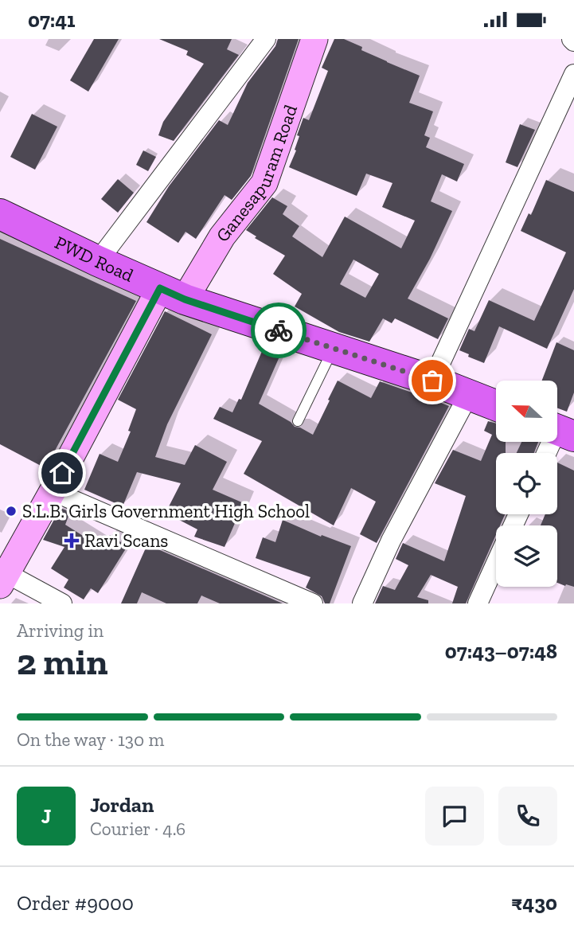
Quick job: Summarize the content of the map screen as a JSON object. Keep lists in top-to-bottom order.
{
  "streets": {
    "main road": ["PWD Road"],
    "street": ["Ganesapuram Road"]
  },
  "crossings": [
    ["Ganesapuram Road", "PWD Road"]
  ],
  "places": {
    "other": ["S.L.B. Girls Government High School"],
    "health": ["Ravi Scans"]
  },
  "north": "left",
  "page": {
    "status": "07:41",
    "heading": ["2 min", "Arriving in", "07:43–07:48"],
    "panel": [
      "Jordan",
      "Courier · 4.6",
      "Order #9000",
      "₹430"
    ],
    "bar": "On the way · 130 m",
    "round": "J"
  }
}
